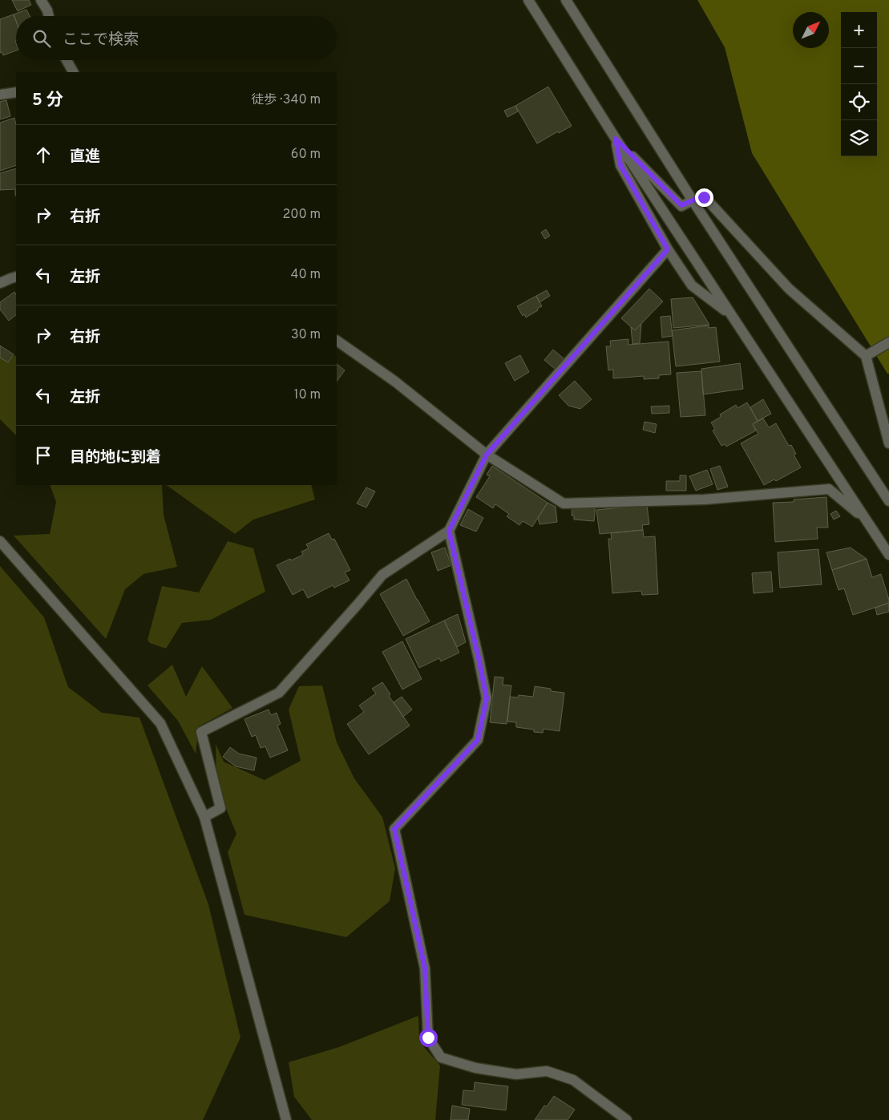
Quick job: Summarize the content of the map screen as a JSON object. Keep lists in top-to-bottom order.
{
  "north": "top right",
  "page": {
    "map_buttons": ["+", "−"],
    "search": "ここで検索",
    "heading": ["5 分", "徒歩 · 340 m"],
    "list": [
      ["直進", "60 m"],
      ["右折", "200 m"],
      ["左折", "40 m"],
      ["右折", "30 m"],
      ["左折", "10 m"],
      "目的地に到着"
    ]
  }
}
